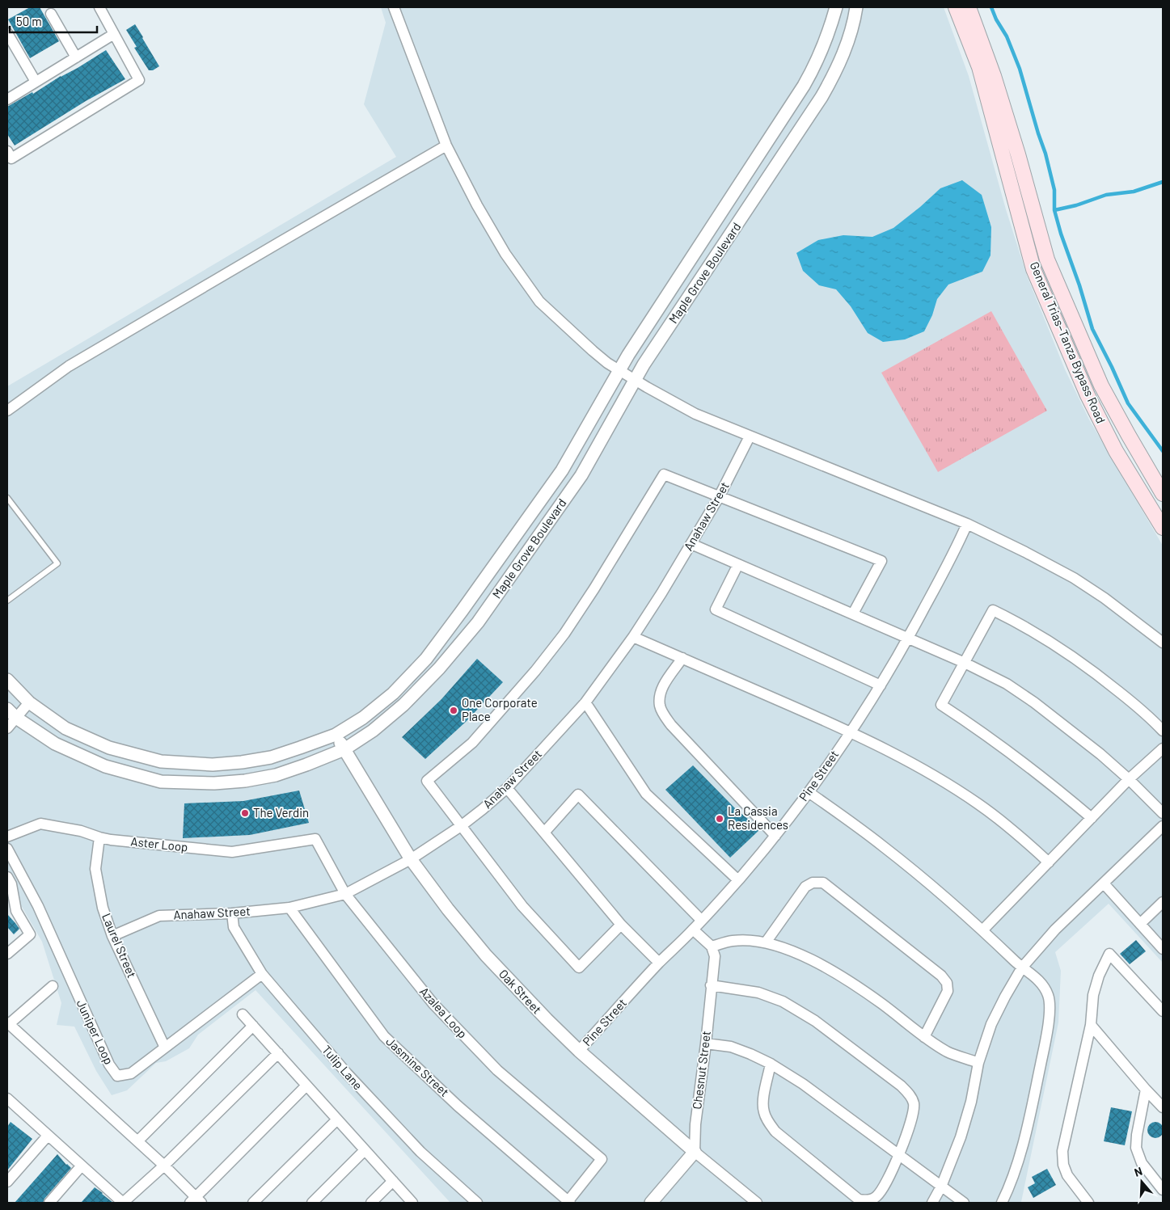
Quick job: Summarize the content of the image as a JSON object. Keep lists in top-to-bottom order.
{
  "streets": {
    "main road": ["General Trias–Tanza Bypass Road"],
    "street": [
      "Maple Grove Boulevard",
      "Anahaw Street",
      "Pine Street",
      "Aster Loop",
      "Laurel Street",
      "Oak Street",
      "Azalea Loop",
      "Juniper Loop",
      "Jasmine Street",
      "Tulip Lane",
      "Chesnut Street"
    ]
  },
  "crossings": [
    ["Maple Grove Boulevard", "Oak Street"],
    ["Anahaw Street", "Laurel Street"],
    ["Anahaw Street", "Oak Street"],
    ["Anahaw Street", "Azalea Loop"],
    ["Anahaw Street", "Jasmine Street"],
    ["Anahaw Street", "Tulip Lane"],
    ["Pine Street", "Oak Street"],
    ["Aster Loop", "Laurel Street"],
    ["Aster Loop", "Azalea Loop"],
    ["Laurel Street", "Juniper Loop"],
    ["Oak Street", "Chesnut Street"],
    ["Azalea Loop", "Jasmine Street"],
    ["Juniper Loop", "Tulip Lane"]
  ],
  "places": ["One Corporate Place", "The Verdin", "La Cassia Residences"],
  "scale_bar": "50 m",
  "north": "top"
}
